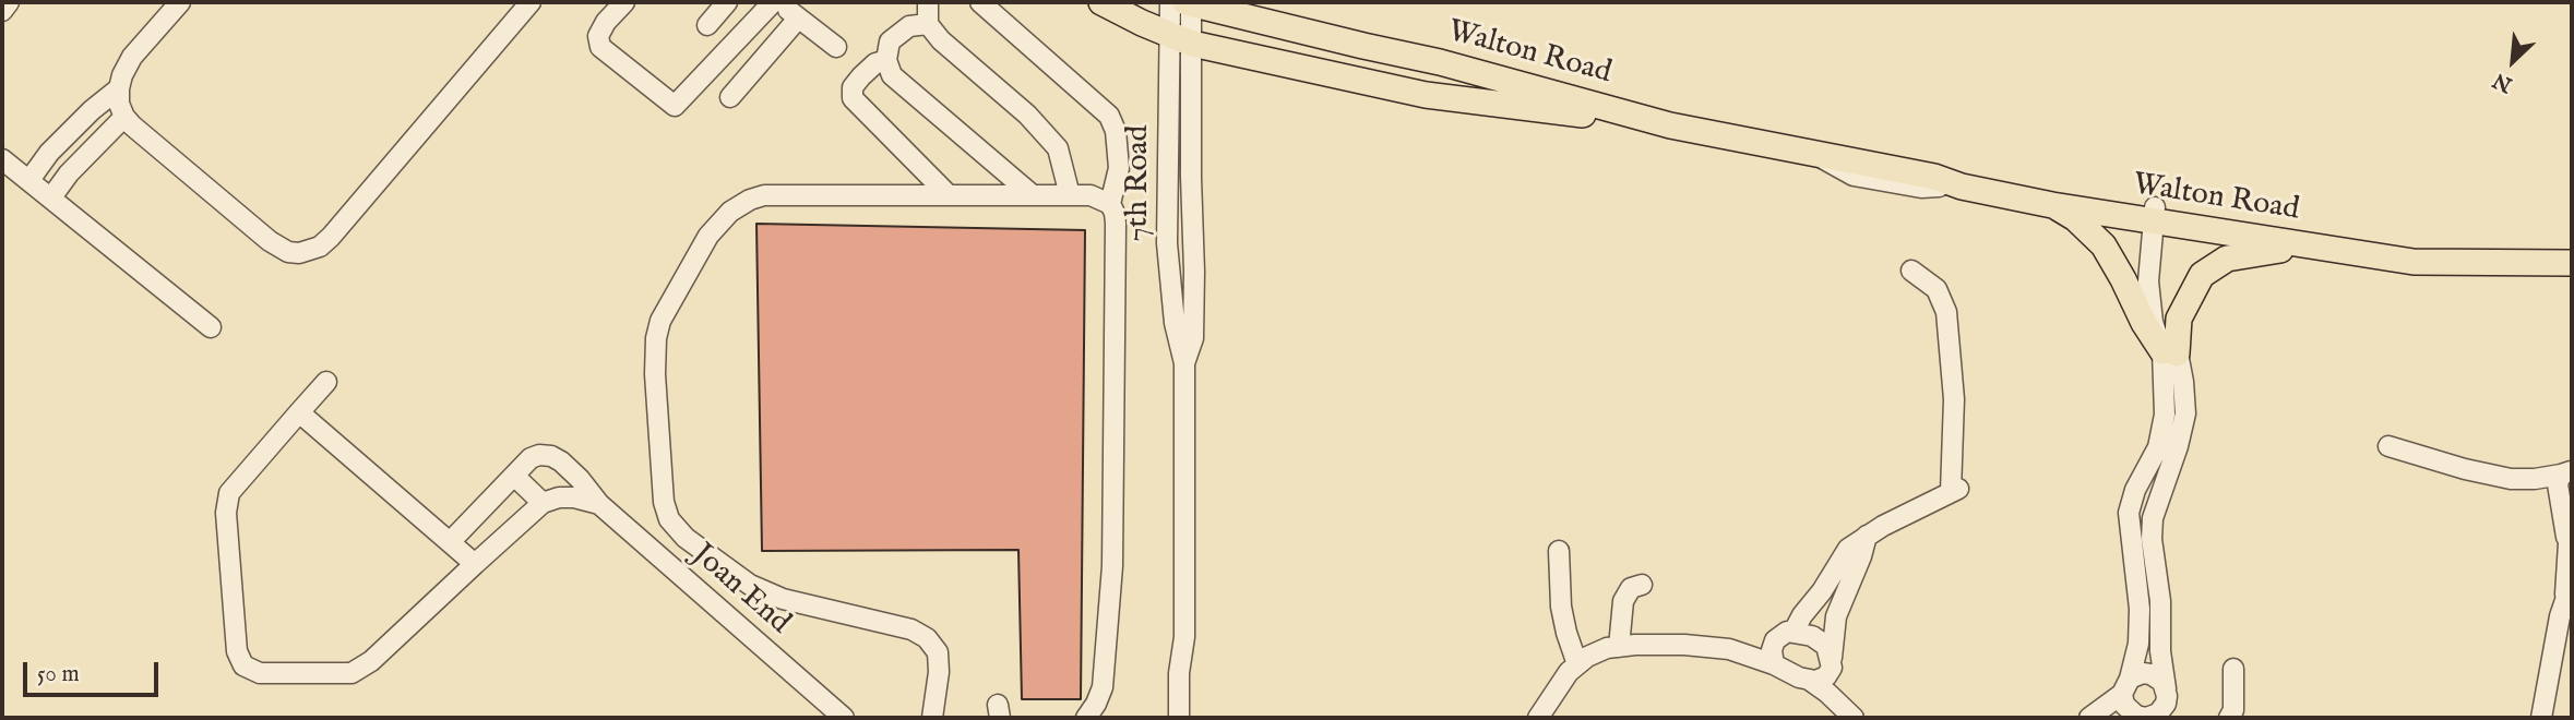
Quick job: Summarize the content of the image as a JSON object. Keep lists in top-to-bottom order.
{
  "streets": {
    "main road": ["Walton Road"],
    "street": ["7th Road", "Joan End"]
  },
  "crossings": [
    ["Walton Road", "7th Road"]
  ],
  "scale_bar": "50 m",
  "north": "bottom left"
}
